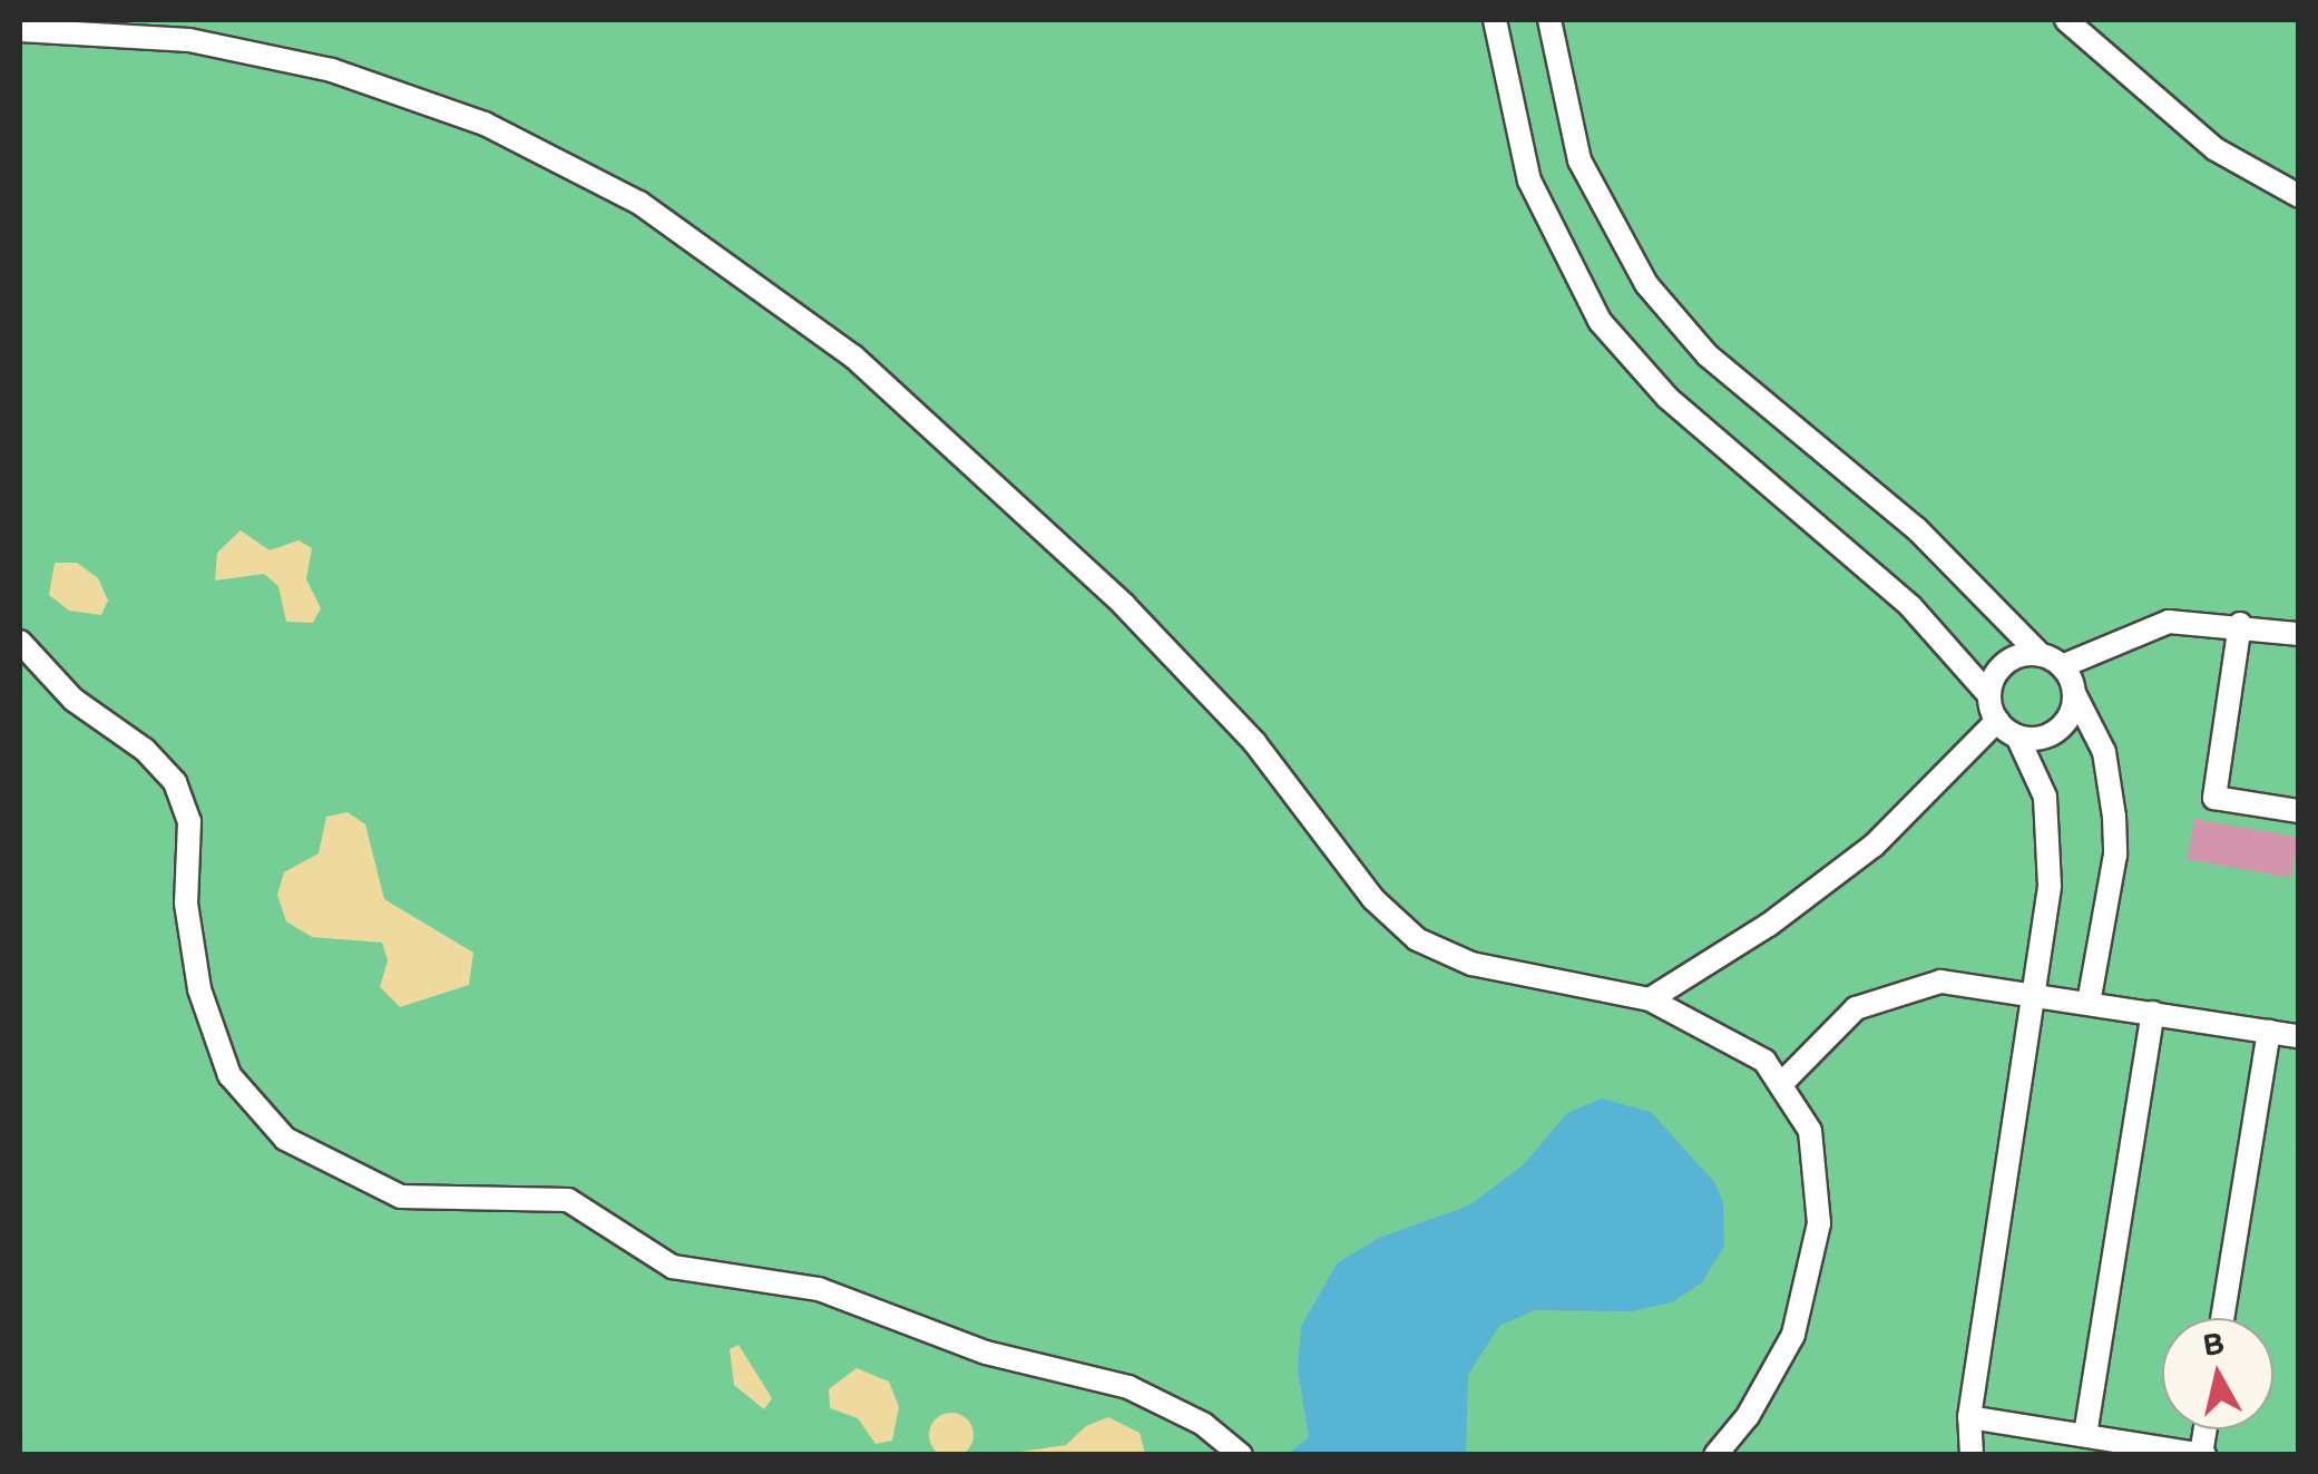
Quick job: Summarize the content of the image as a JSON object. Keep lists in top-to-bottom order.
{
  "north": "top"
}
